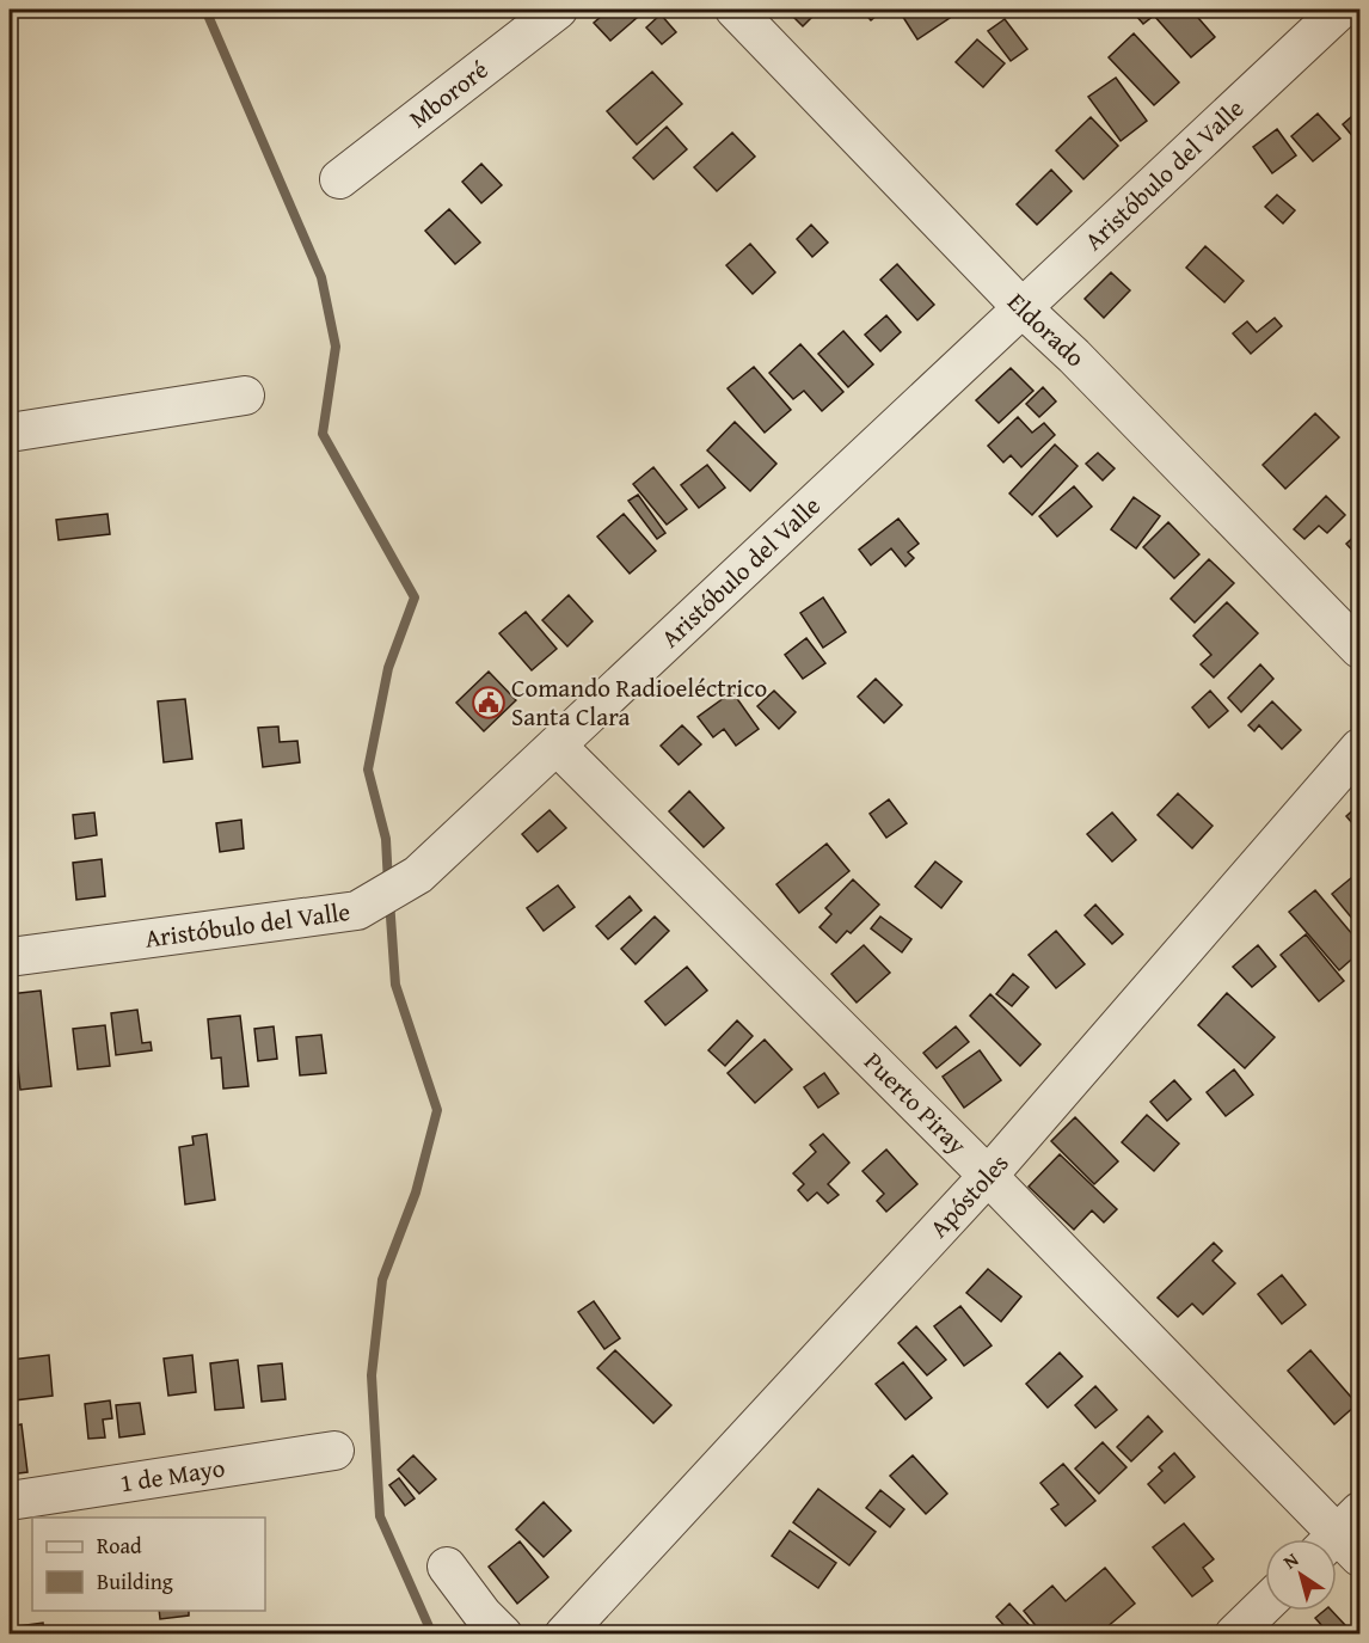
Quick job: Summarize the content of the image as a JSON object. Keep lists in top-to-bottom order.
{
  "streets": {
    "street": [
      "Mbororé",
      "Aristóbulo del Valle",
      "Eldorado",
      "Puerto Piray",
      "Apóstoles",
      "1 de Mayo"
    ]
  },
  "crossings": [
    ["Aristóbulo del Valle", "Eldorado"],
    ["Aristóbulo del Valle", "Puerto Piray"],
    ["Puerto Piray", "Apóstoles"]
  ],
  "places": {
    "public building": ["Comando Radioeléctrico Santa Clara"]
  },
  "legend": ["Road", "Building"],
  "north": "top left"
}
